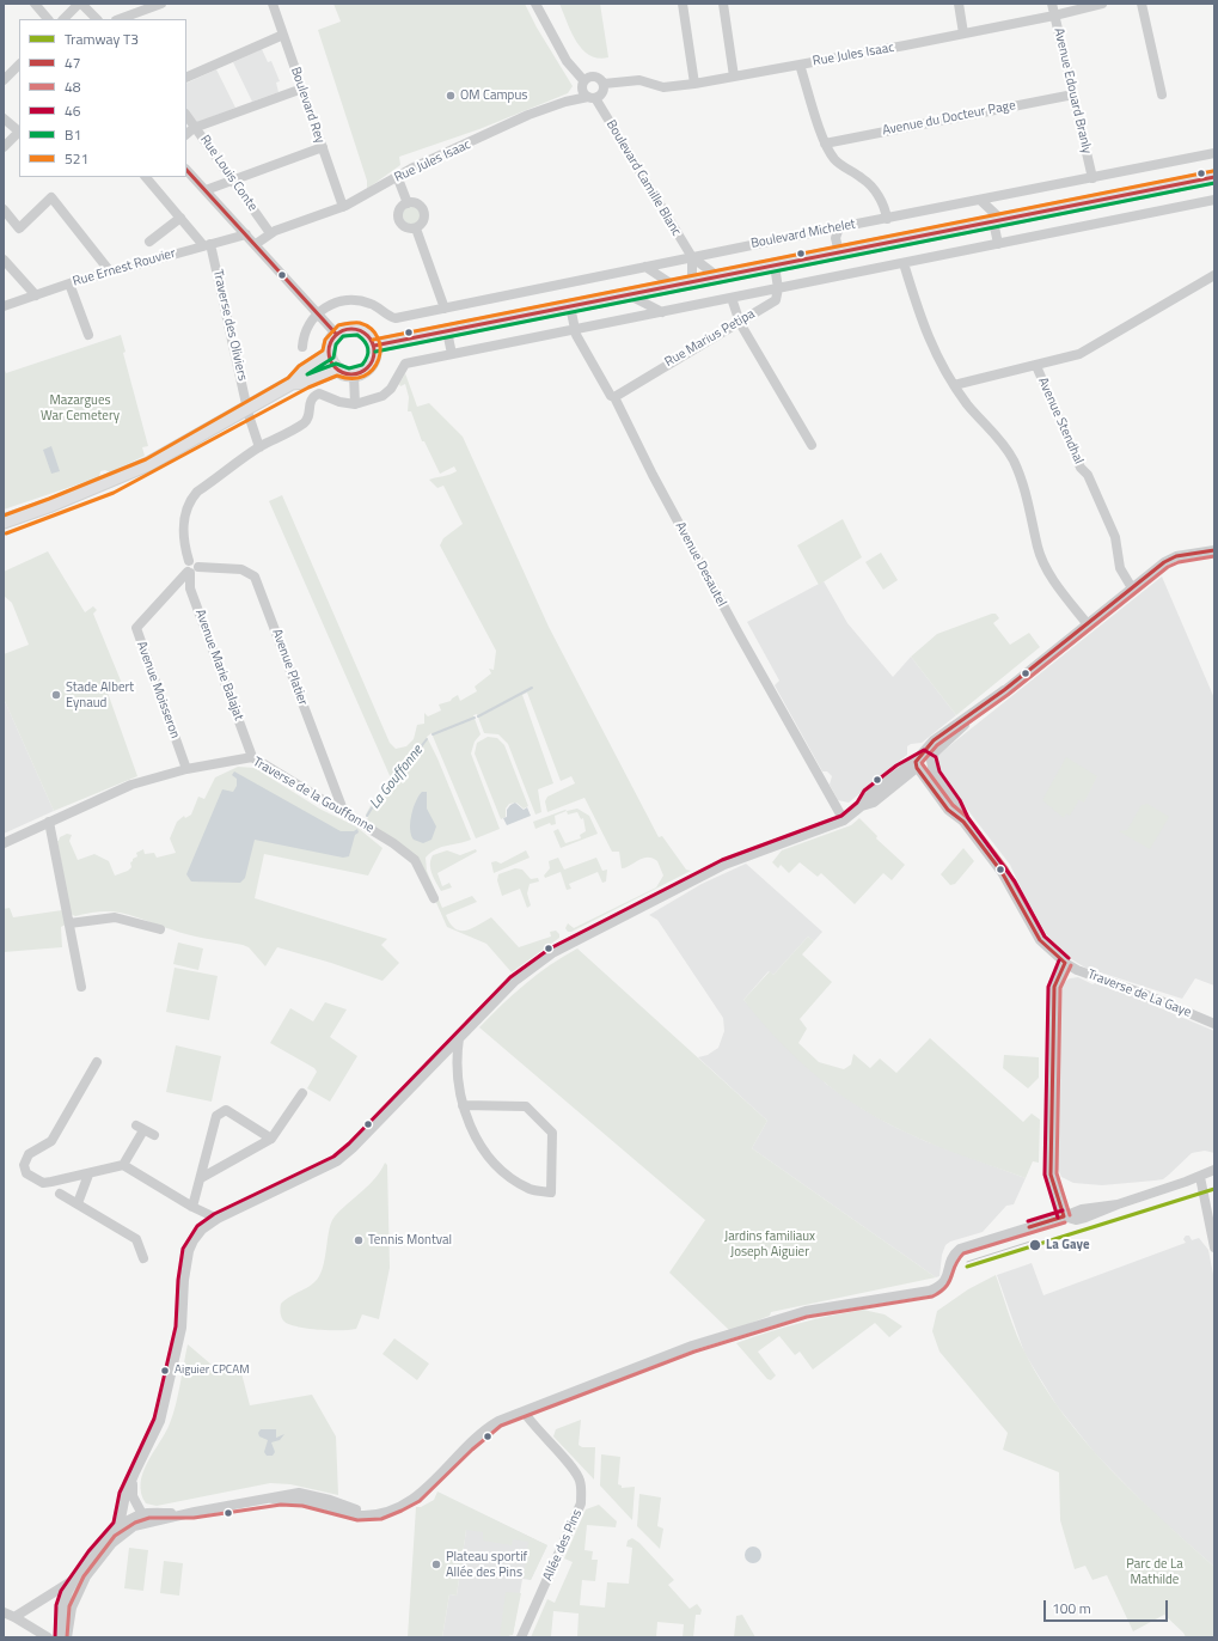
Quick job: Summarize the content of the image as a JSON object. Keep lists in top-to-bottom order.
{
  "streets": {
    "main road": ["Boulevard Michelet"],
    "street": [
      "Rue Jules Isaac",
      "Avenue Edouard Branly",
      "Boulevard Rey",
      "Avenue du Docteur Page",
      "Rue Louis Conte",
      "Boulevard Camille Blanc",
      "Rue Ernest Rouvier",
      "Traverse des Oliviers",
      "Rue Marius Petipa",
      "Avenue Stendhal",
      "Avenue Desautel",
      "Avenue Marie Balajat",
      "Avenue Platier",
      "Avenue Moisseron",
      "Traverse de la Gouffonne",
      "Traverse de La Gaye",
      "Allée des Pins"
    ]
  },
  "crossings": [
    ["Rue Jules Isaac", "Avenue Edouard Branly"],
    ["Rue Jules Isaac", "Boulevard Rey"],
    ["Rue Jules Isaac", "Rue Louis Conte"],
    ["Rue Jules Isaac", "Boulevard Camille Blanc"],
    ["Avenue Edouard Branly", "Avenue du Docteur Page"],
    ["Avenue Edouard Branly", "Boulevard Michelet"],
    ["Boulevard Camille Blanc", "Boulevard Michelet"],
    ["Boulevard Michelet", "Avenue Desautel"],
    ["Rue Ernest Rouvier", "Traverse des Oliviers"],
    ["Rue Marius Petipa", "Avenue Desautel"],
    ["Avenue Marie Balajat", "Avenue Platier"],
    ["Avenue Marie Balajat", "Avenue Moisseron"],
    ["Avenue Marie Balajat", "Traverse de la Gouffonne"],
    ["Avenue Platier", "Avenue Moisseron"],
    ["Avenue Platier", "Traverse de la Gouffonne"],
    ["Avenue Moisseron", "Traverse de la Gouffonne"]
  ],
  "water": ["La Gouffonne"],
  "parks": ["Mazargues War Cemetery", "Jardins familiaux Joseph Aiguier", "Parc de La Mathilde"],
  "places": [
    "OM Campus",
    "Stade Albert Eynaud",
    "Tennis Montval",
    "La Gaye",
    "Aiguier CPCAM",
    "Plateau sportif Allée des Pins"
  ],
  "lines": [
    "transit line 47",
    "transit line 521",
    "transit line B1",
    "transit line 48",
    "transit line 46",
    "tram line T3"
  ],
  "legend": [
    "Tramway T3",
    "47",
    "48",
    "46",
    "B1",
    "521"
  ],
  "scale_bar": "100 m"
}
